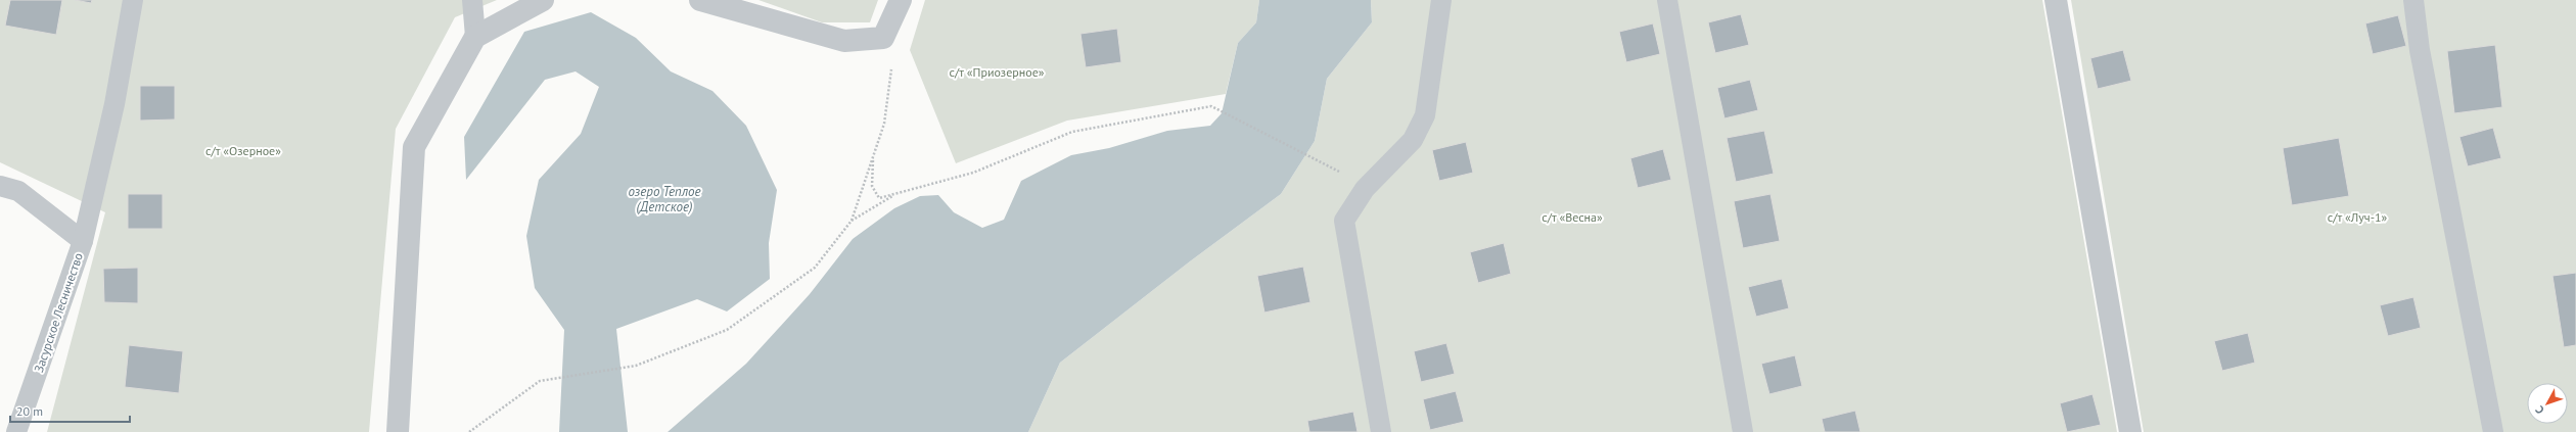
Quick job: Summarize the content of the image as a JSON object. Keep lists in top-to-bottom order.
{
  "streets": {
    "lane": ["Засурское Лесничество"]
  },
  "water": ["озеро Теплое (Детское)"],
  "parks": [
    "с/т «Приозерное»",
    "с/т «Озерное»",
    "с/т «Весна»",
    "с/т «Луч-1»"
  ],
  "scale_bar": "20 m",
  "north": "bottom left"
}
